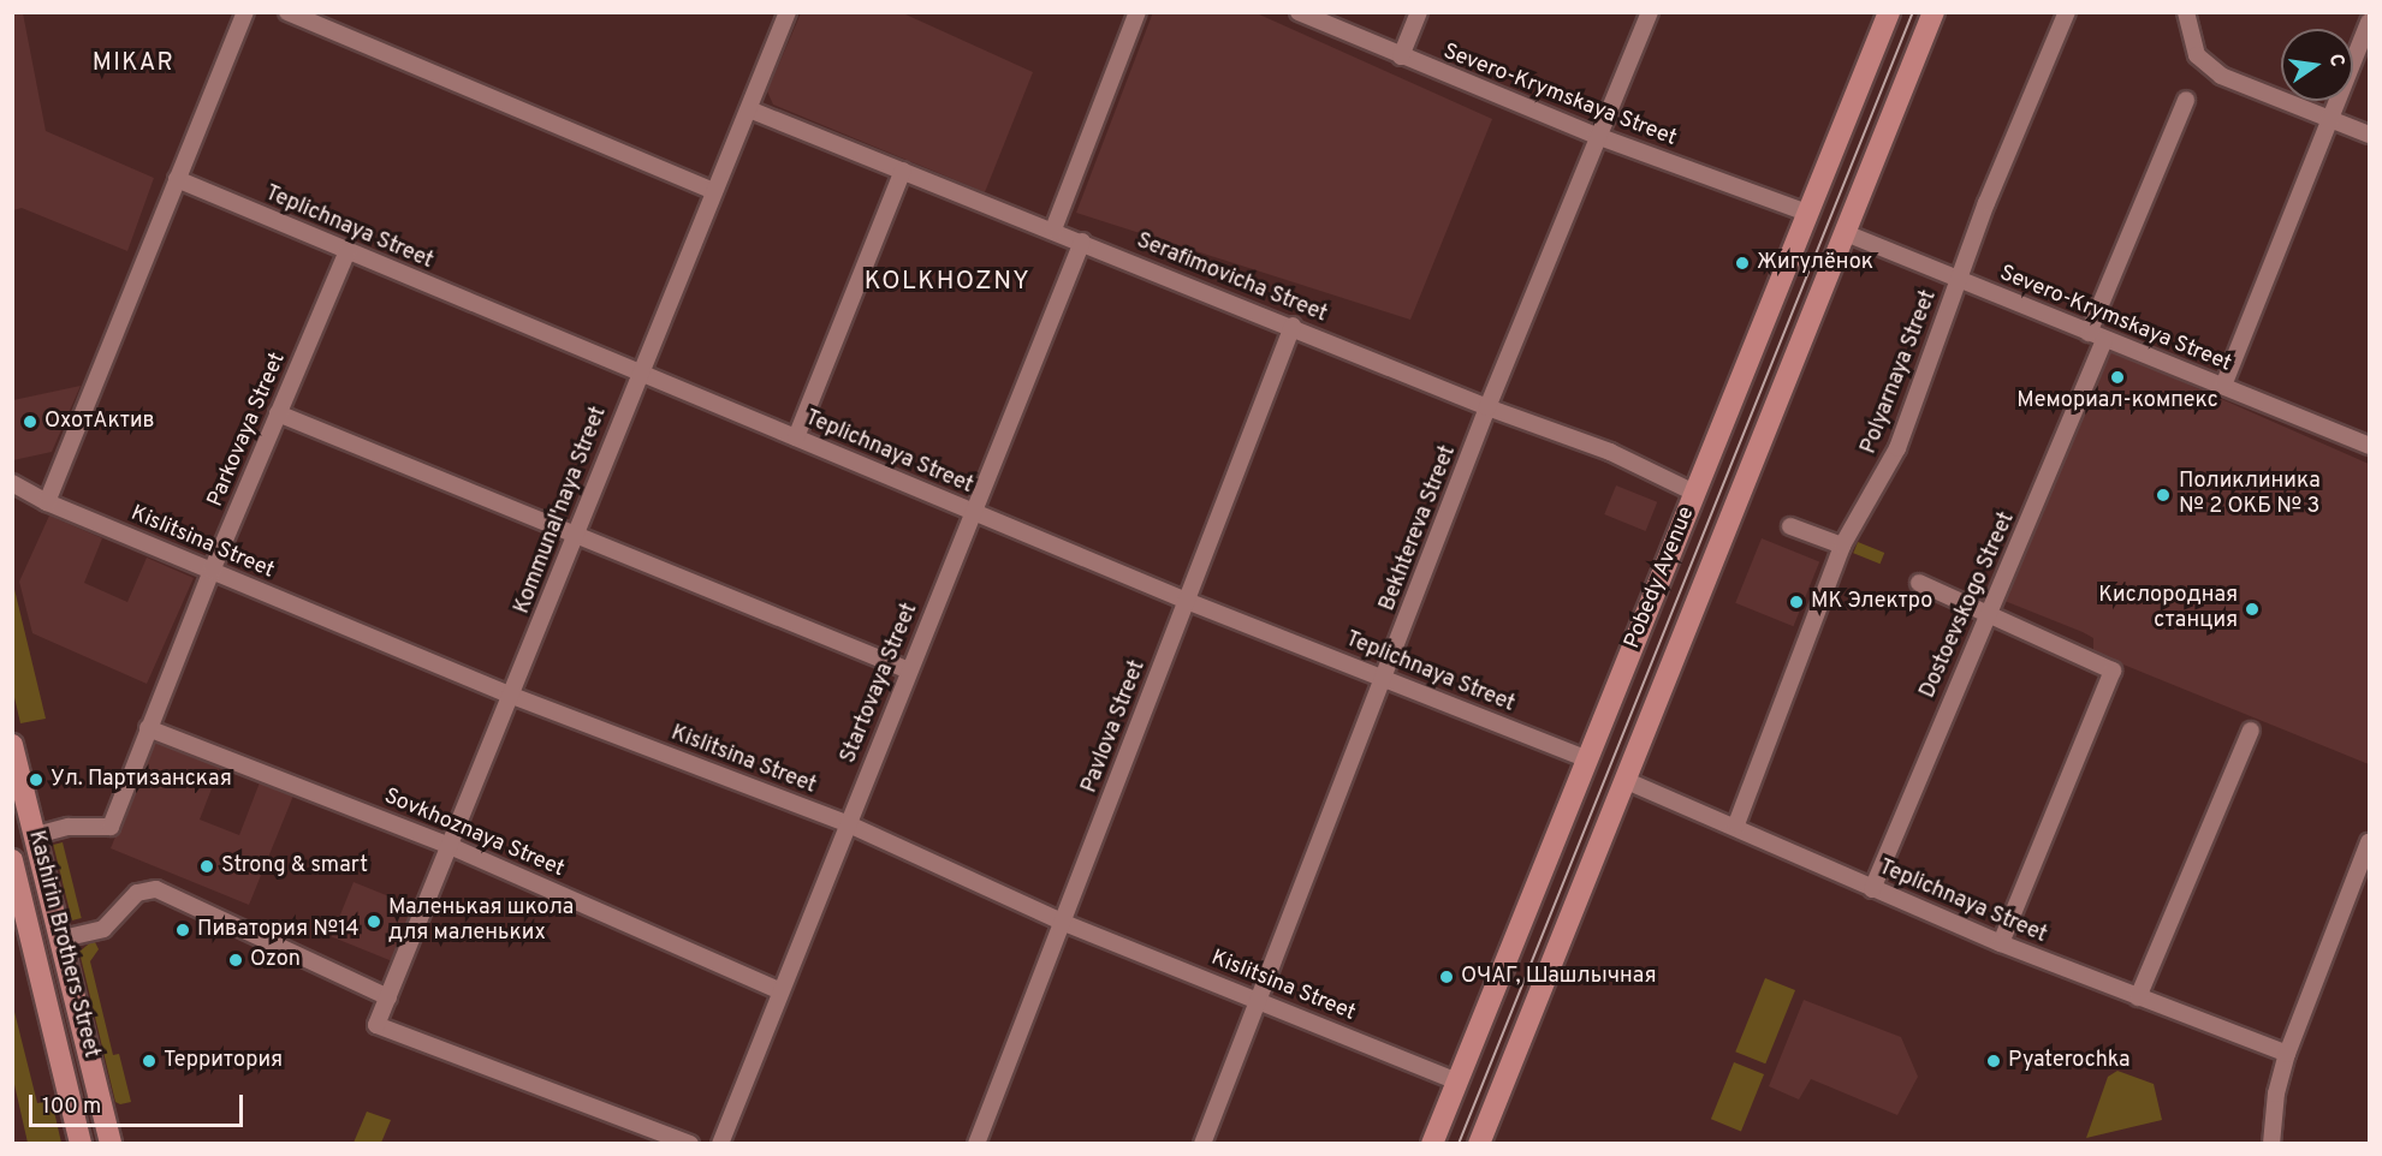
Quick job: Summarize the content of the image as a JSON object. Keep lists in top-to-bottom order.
{
  "streets": {
    "main road": ["Pobedy Avenue", "Kashirin Brothers Street"],
    "street": [
      "Severo-Krymskaya Street",
      "Teplichnaya Street",
      "Serafimovicha Street",
      "Polyarnaya Street",
      "Parkovaya Street",
      "Kommunal'naya Street",
      "Bekhtereva Street",
      "Kislitsina Street",
      "Dostoevskogo Street",
      "Startovaya Street",
      "Pavlova Street",
      "Sovkhoznaya Street"
    ]
  },
  "crossings": [
    ["Severo-Krymskaya Street", "Polyarnaya Street"],
    ["Severo-Krymskaya Street", "Bekhtereva Street"],
    ["Severo-Krymskaya Street", "Pobedy Avenue"],
    ["Severo-Krymskaya Street", "Dostoevskogo Street"],
    ["Teplichnaya Street", "Polyarnaya Street"],
    ["Teplichnaya Street", "Parkovaya Street"],
    ["Teplichnaya Street", "Kommunal'naya Street"],
    ["Teplichnaya Street", "Bekhtereva Street"],
    ["Teplichnaya Street", "Pobedy Avenue"],
    ["Teplichnaya Street", "Dostoevskogo Street"],
    ["Teplichnaya Street", "Startovaya Street"],
    ["Teplichnaya Street", "Pavlova Street"],
    ["Serafimovicha Street", "Kommunal'naya Street"],
    ["Serafimovicha Street", "Bekhtereva Street"],
    ["Serafimovicha Street", "Pobedy Avenue"],
    ["Serafimovicha Street", "Startovaya Street"],
    ["Serafimovicha Street", "Pavlova Street"],
    ["Parkovaya Street", "Kislitsina Street"],
    ["Parkovaya Street", "Sovkhoznaya Street"],
    ["Parkovaya Street", "Kashirin Brothers Street"],
    ["Kommunal'naya Street", "Kislitsina Street"],
    ["Kommunal'naya Street", "Sovkhoznaya Street"],
    ["Bekhtereva Street", "Kislitsina Street"],
    ["Kislitsina Street", "Pobedy Avenue"],
    ["Kislitsina Street", "Startovaya Street"],
    ["Kislitsina Street", "Pavlova Street"],
    ["Startovaya Street", "Sovkhoznaya Street"]
  ],
  "districts": ["MIKAR", "KOLKHOZNY"],
  "places": [
    "Жигулёнок",
    "Мемориал-компекс",
    "ОхотАктив",
    "Поликлиника № 2 ОКБ № 3",
    "МК Электро",
    "Кислородная станция",
    "Ул. Партизанская",
    "Strong & smart",
    "Маленькая школа для маленьких",
    "Пиватория №14",
    "Ozon",
    "ОЧАГ, Шашлычная",
    "Территория",
    "Pyaterochka"
  ],
  "scale_bar": "100 m",
  "north": "right"
}
